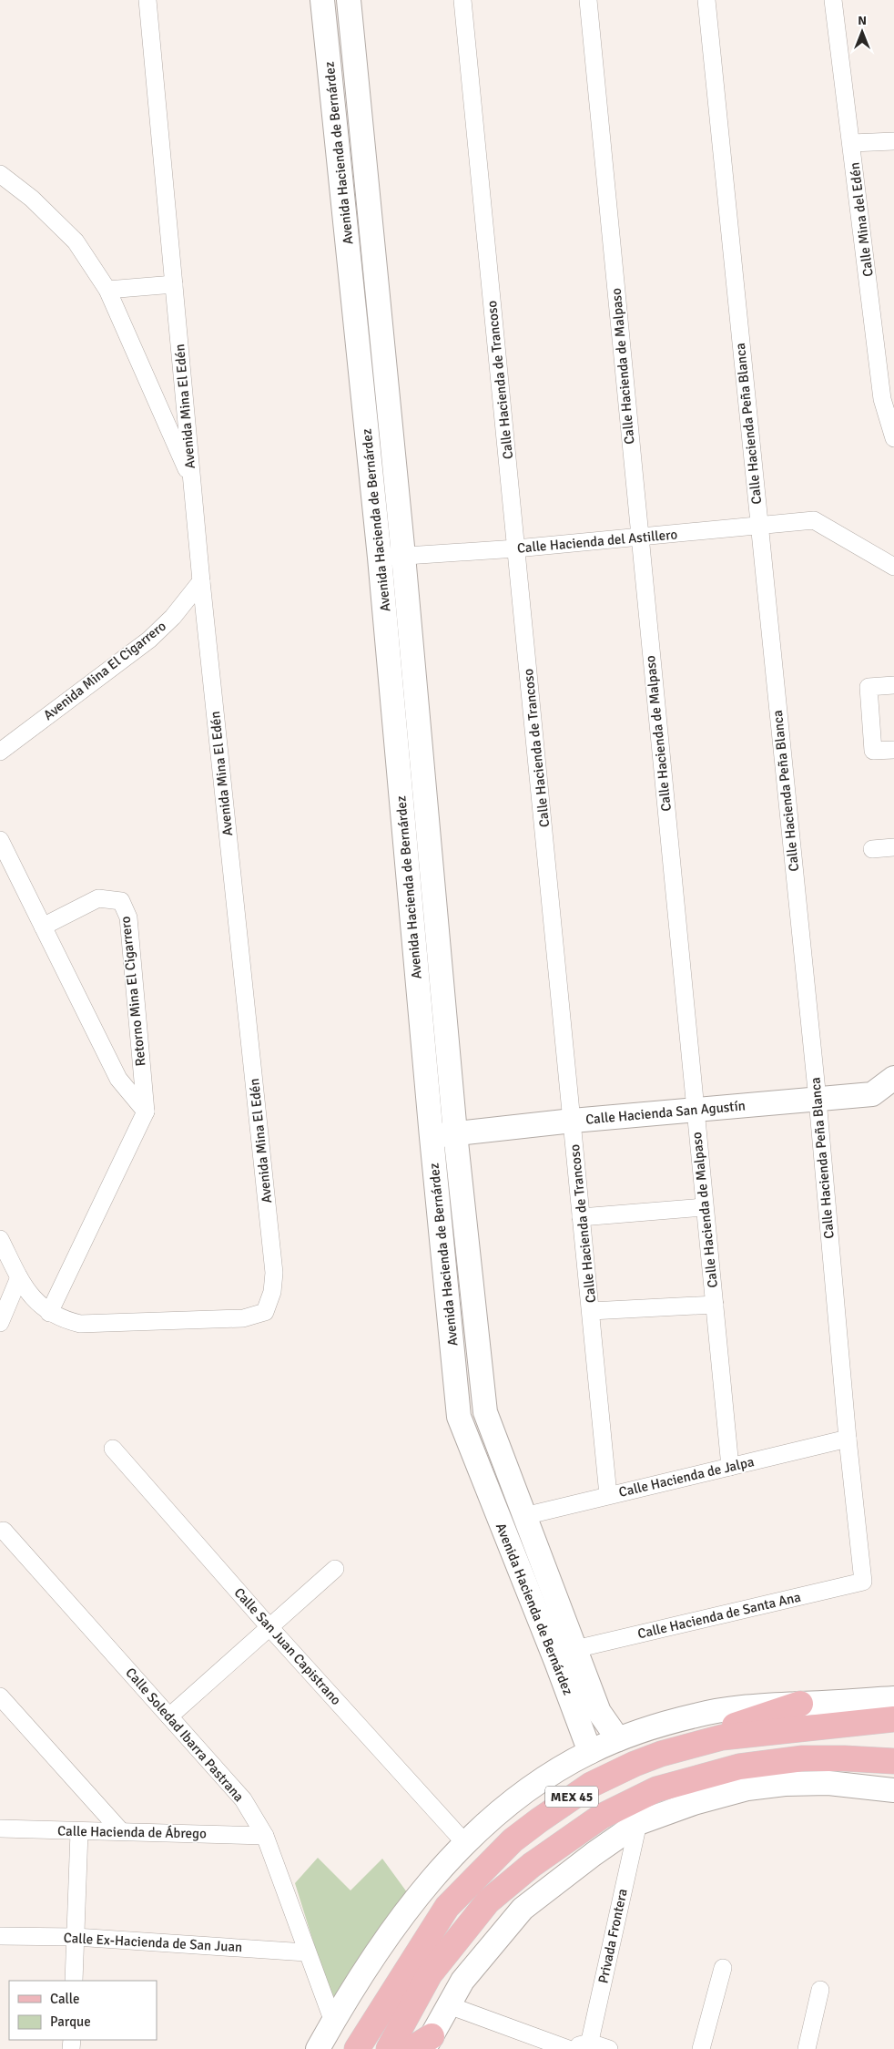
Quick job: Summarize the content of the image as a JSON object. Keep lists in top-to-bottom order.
{
  "streets": {
    "main road": ["MEX 45"],
    "street": [
      "Avenida Hacienda de Bernárdez",
      "Calle Mina del Edén",
      "Calle Hacienda de Malpaso",
      "Calle Hacienda de Trancoso",
      "Avenida Mina El Edén",
      "Calle Hacienda Peña Blanca",
      "Calle Hacienda del Astillero",
      "Avenida Mina El Cigarrero",
      "Retorno Mina El Cigarrero",
      "Calle Hacienda San Agustín",
      "Calle Hacienda de Jalpa",
      "Calle Hacienda de Santa Ana",
      "Calle San Juan Capistrano",
      "Calle Soledad Ibarra Pastrana",
      "Calle Hacienda de Ábrego",
      "Privada Frontera",
      "Calle Ex-Hacienda de San Juan"
    ]
  },
  "crossings": [
    ["Avenida Hacienda de Bernárdez", "Calle Hacienda del Astillero"],
    ["Avenida Hacienda de Bernárdez", "Calle Hacienda San Agustín"],
    ["Avenida Hacienda de Bernárdez", "Calle Hacienda de Jalpa"],
    ["Avenida Hacienda de Bernárdez", "Calle Hacienda de Santa Ana"],
    ["Calle Hacienda de Malpaso", "Calle Hacienda del Astillero"],
    ["Calle Hacienda de Malpaso", "Calle Hacienda San Agustín"],
    ["Calle Hacienda de Malpaso", "Calle Hacienda de Jalpa"],
    ["Calle Hacienda de Trancoso", "Calle Hacienda del Astillero"],
    ["Calle Hacienda de Trancoso", "Calle Hacienda San Agustín"],
    ["Calle Hacienda de Trancoso", "Calle Hacienda de Jalpa"],
    ["Avenida Mina El Edén", "Avenida Mina El Cigarrero"],
    ["Calle Hacienda Peña Blanca", "Calle Hacienda del Astillero"],
    ["Calle Hacienda Peña Blanca", "Calle Hacienda San Agustín"],
    ["Calle Hacienda Peña Blanca", "Calle Hacienda de Jalpa"],
    ["Calle Hacienda Peña Blanca", "Calle Hacienda de Santa Ana"],
    ["Calle Soledad Ibarra Pastrana", "Calle Hacienda de Ábrego"],
    ["Calle Soledad Ibarra Pastrana", "Calle Ex-Hacienda de San Juan"]
  ],
  "legend": ["Calle", "Parque"],
  "north": "top"
}
